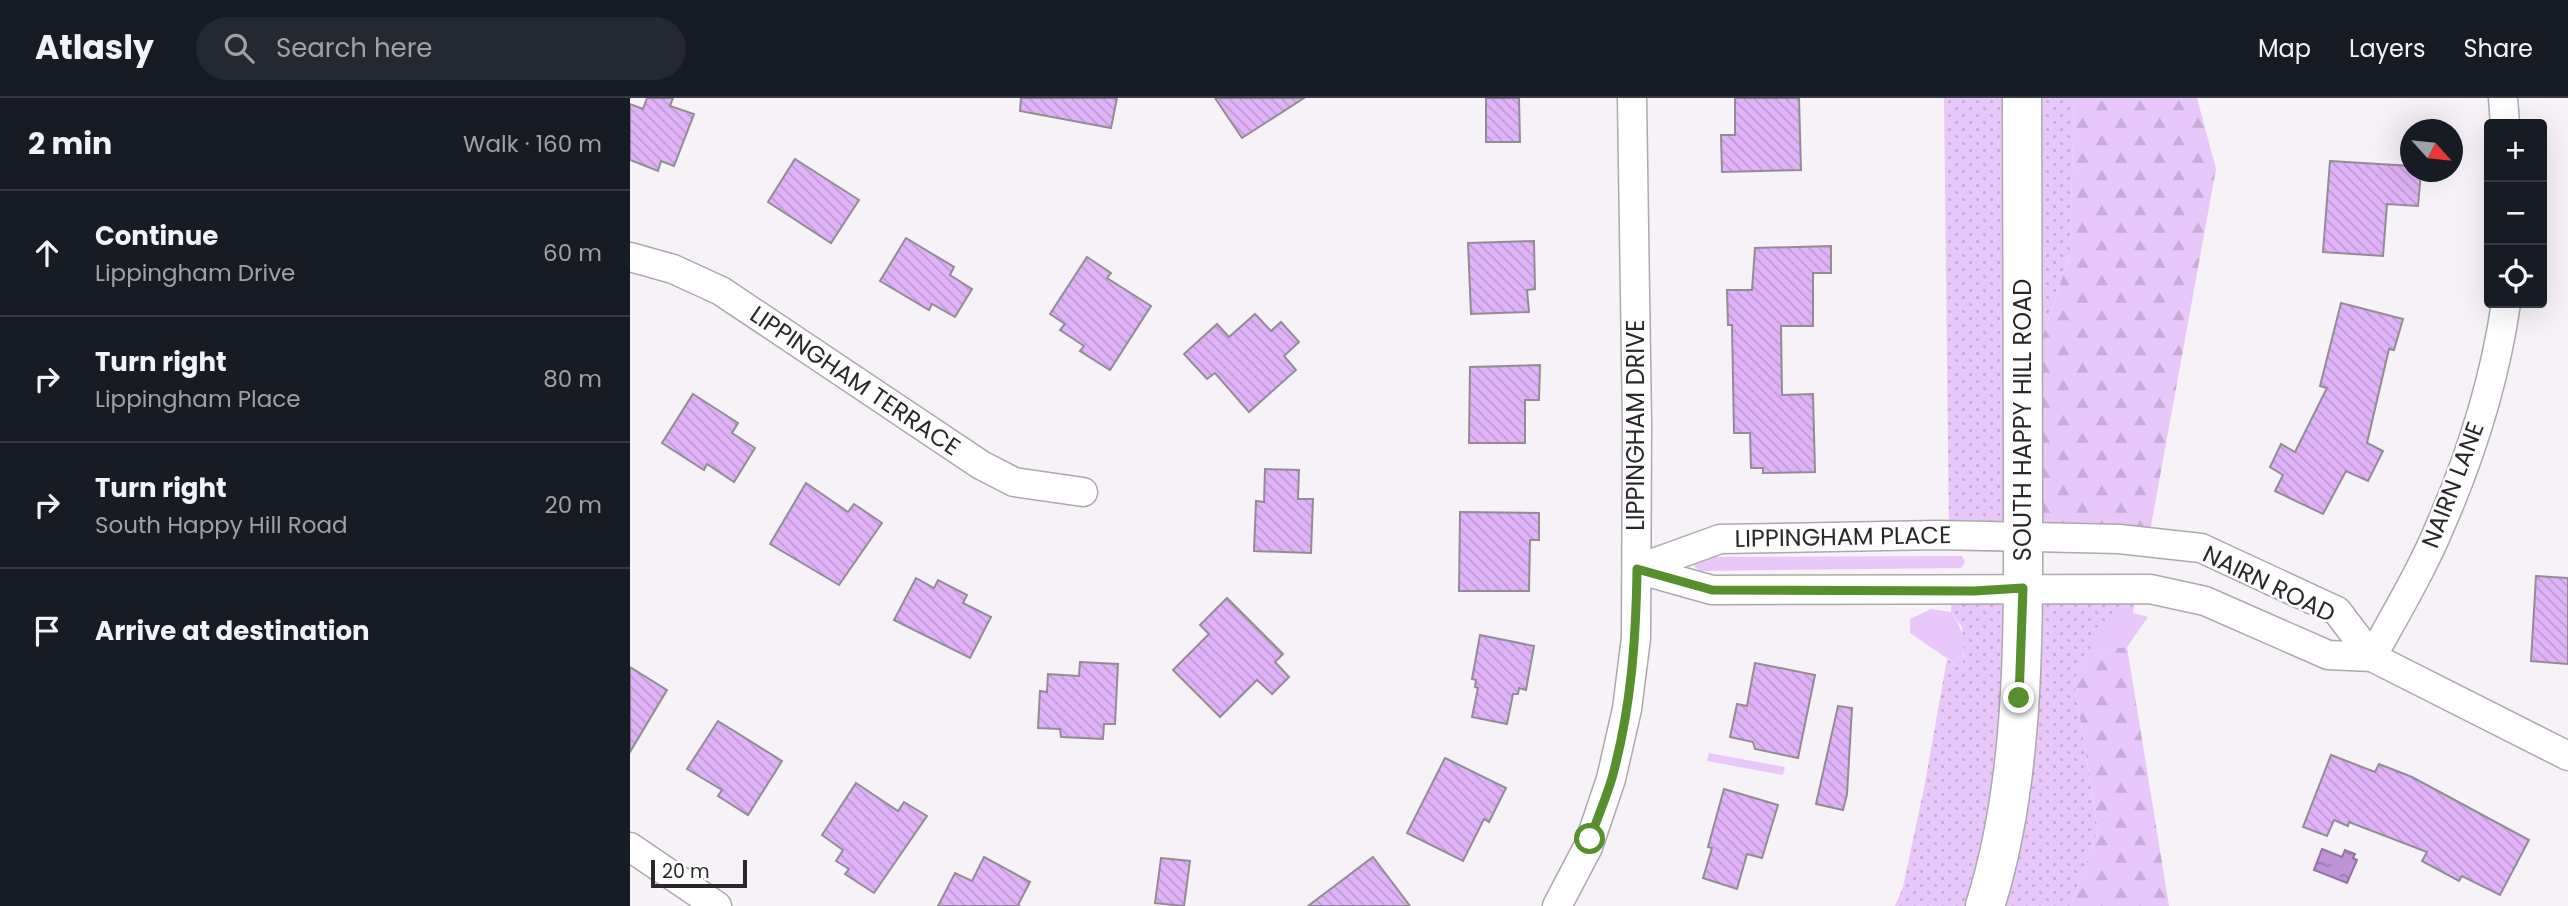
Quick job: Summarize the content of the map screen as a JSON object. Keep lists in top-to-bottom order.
{
  "streets": {
    "street": [
      "LIPPINGHAM TERRACE",
      "SOUTH HAPPY HILL ROAD",
      "LIPPINGHAM DRIVE",
      "NAIRN LANE",
      "LIPPINGHAM PLACE",
      "NAIRN ROAD"
    ]
  },
  "crossings": [
    ["SOUTH HAPPY HILL ROAD", "LIPPINGHAM PLACE"],
    ["SOUTH HAPPY HILL ROAD", "NAIRN ROAD"],
    ["LIPPINGHAM DRIVE", "LIPPINGHAM PLACE"],
    ["NAIRN LANE", "NAIRN ROAD"],
    ["LIPPINGHAM PLACE", "NAIRN ROAD"]
  ],
  "scale_bar": "20 m",
  "north": "bottom right",
  "page": {
    "header": "Atlasly",
    "search": "Search here",
    "nav": ["Map", "Layers", "Share"],
    "heading": ["2 min", "Walk · 160 m"],
    "map_buttons": ["+", "−"],
    "list": [
      ["Continue", "Lippingham Drive", "60 m"],
      ["Turn right", "Lippingham Place", "80 m"],
      ["Turn right", "South Happy Hill Road", "20 m"],
      "Arrive at destination"
    ],
    "scale": "20 m"
  }
}
